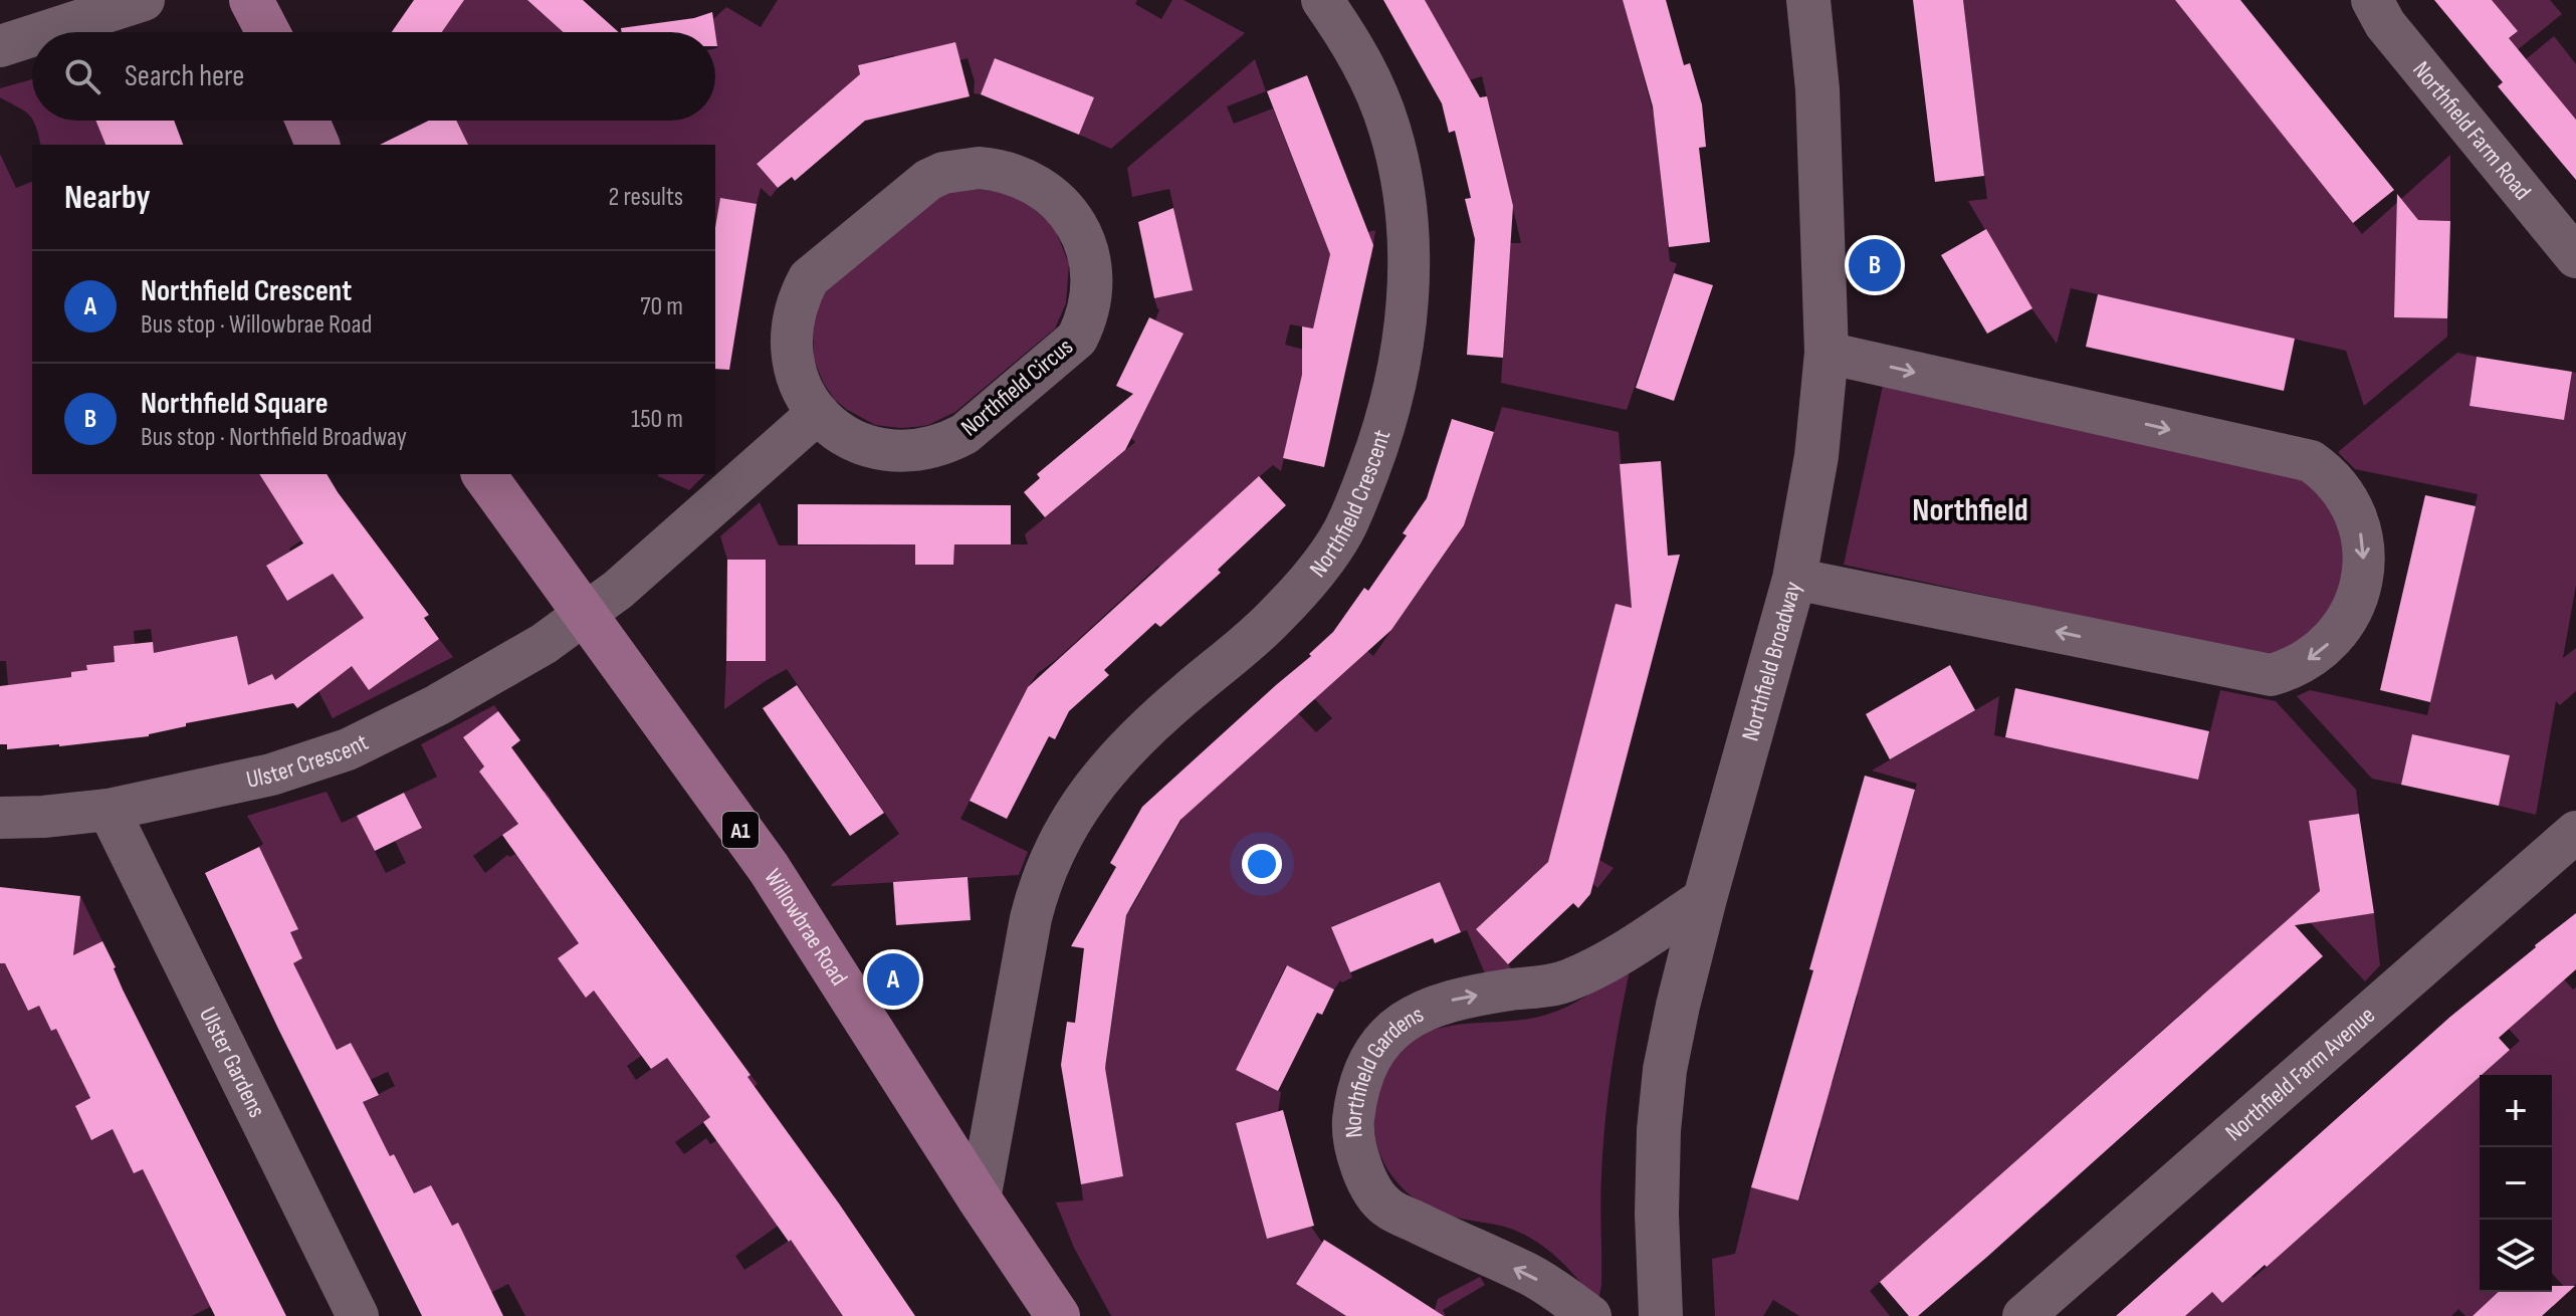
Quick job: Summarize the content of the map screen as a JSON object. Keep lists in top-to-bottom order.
{
  "streets": {
    "main road": ["A1", "Willowbrae Road"],
    "street": [
      "Northfield Farm Road",
      "Northfield Circus",
      "Northfield Crescent",
      "Northfield Broadway",
      "Ulster Crescent",
      "Ulster Gardens",
      "Northfield Farm Avenue",
      "Northfield Gardens"
    ]
  },
  "crossings": [
    ["Northfield Crescent", "Willowbrae Road"],
    ["Northfield Broadway", "Northfield Gardens"],
    ["Ulster Crescent", "Willowbrae Road"],
    ["Ulster Crescent", "Ulster Gardens"]
  ],
  "districts": ["Northfield"],
  "page": {
    "search": "Search here",
    "heading": ["Nearby", "2 results"],
    "pins": ["B", "A"],
    "list": [
      {
        "mark": "A",
        "name": "Northfield Crescent",
        "note": "Bus stop · Willowbrae Road",
        "value": "70 m"
      },
      {
        "mark": "B",
        "name": "Northfield Square",
        "note": "Bus stop · Northfield Broadway",
        "value": "150 m"
      }
    ],
    "map_buttons": ["+", "−"]
  }
}
